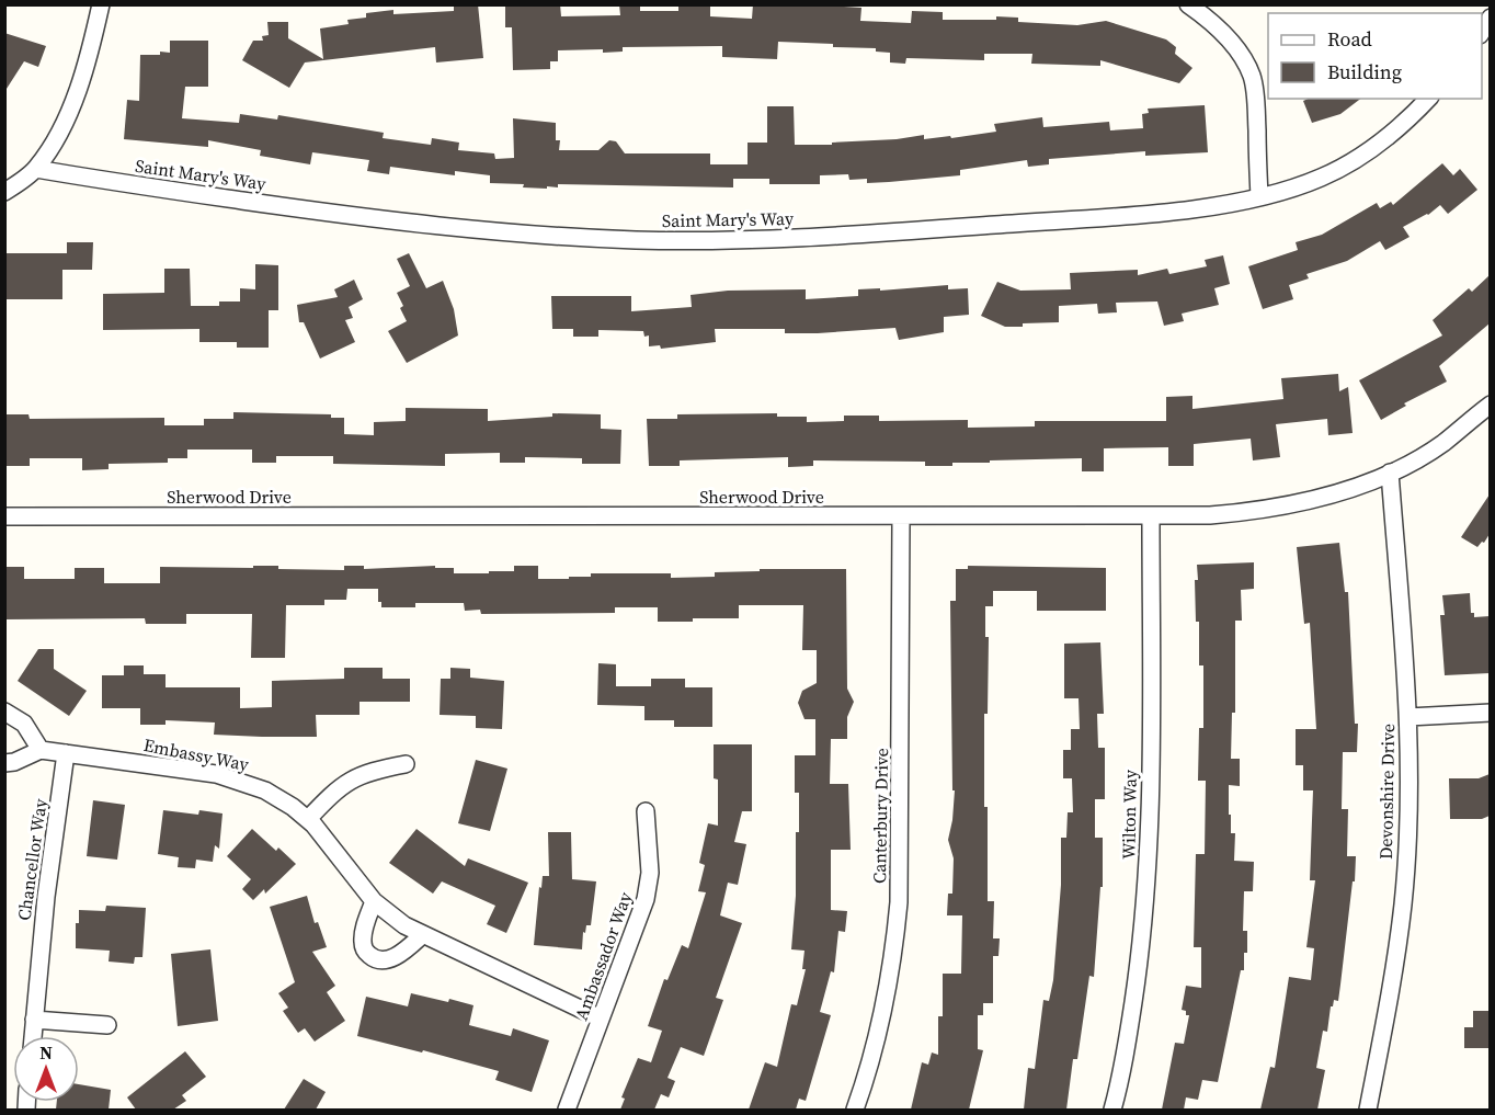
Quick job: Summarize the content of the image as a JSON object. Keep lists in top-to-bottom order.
{
  "streets": {
    "street": [
      "Saint Mary's Way",
      "Sherwood Drive",
      "Embassy Way",
      "Devonshire Drive",
      "Wilton Way",
      "Canterbury Drive",
      "Chancellor Way",
      "Ambassador Way"
    ]
  },
  "crossings": [
    ["Sherwood Drive", "Devonshire Drive"],
    ["Sherwood Drive", "Wilton Way"],
    ["Sherwood Drive", "Canterbury Drive"],
    ["Embassy Way", "Chancellor Way"],
    ["Embassy Way", "Ambassador Way"]
  ],
  "legend": ["Road", "Building"],
  "north": "top"
}
